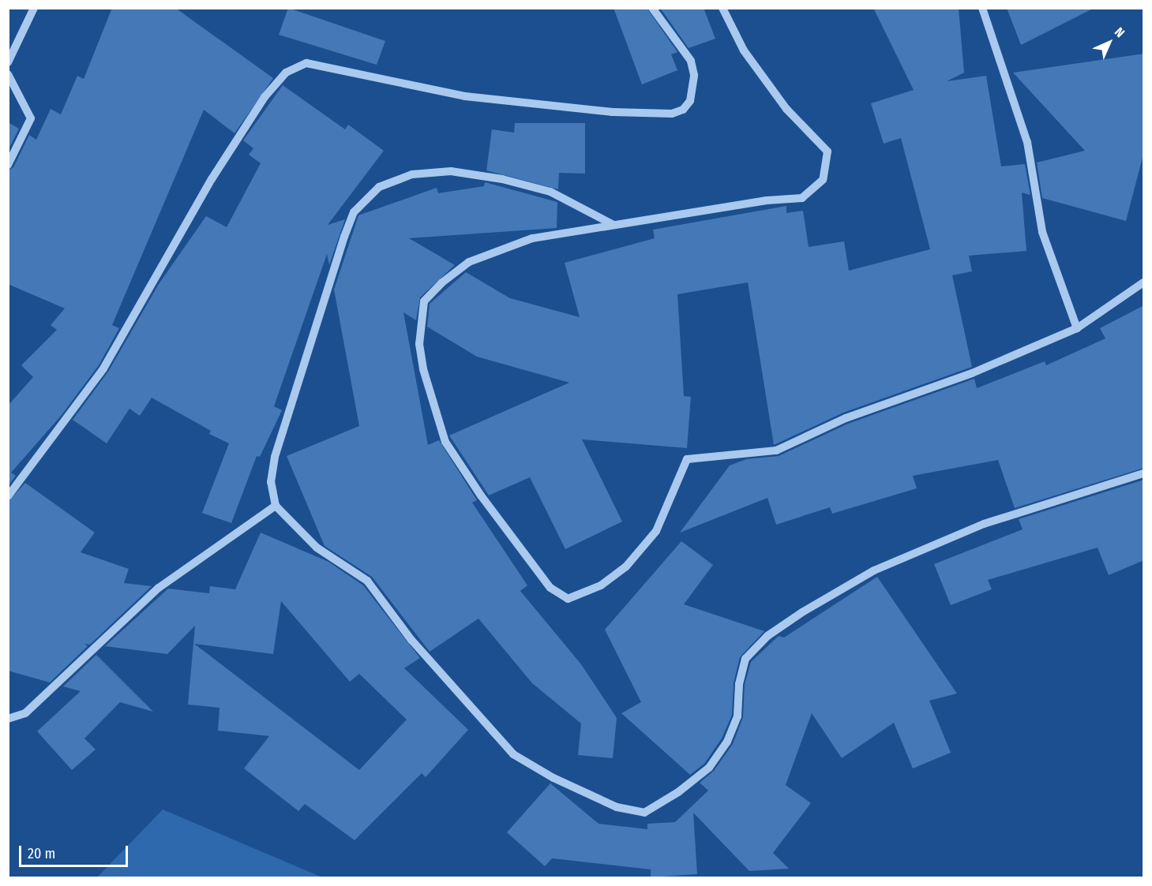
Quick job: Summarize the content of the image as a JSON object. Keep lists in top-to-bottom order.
{
  "scale_bar": "20 m",
  "north": "top right"
}
